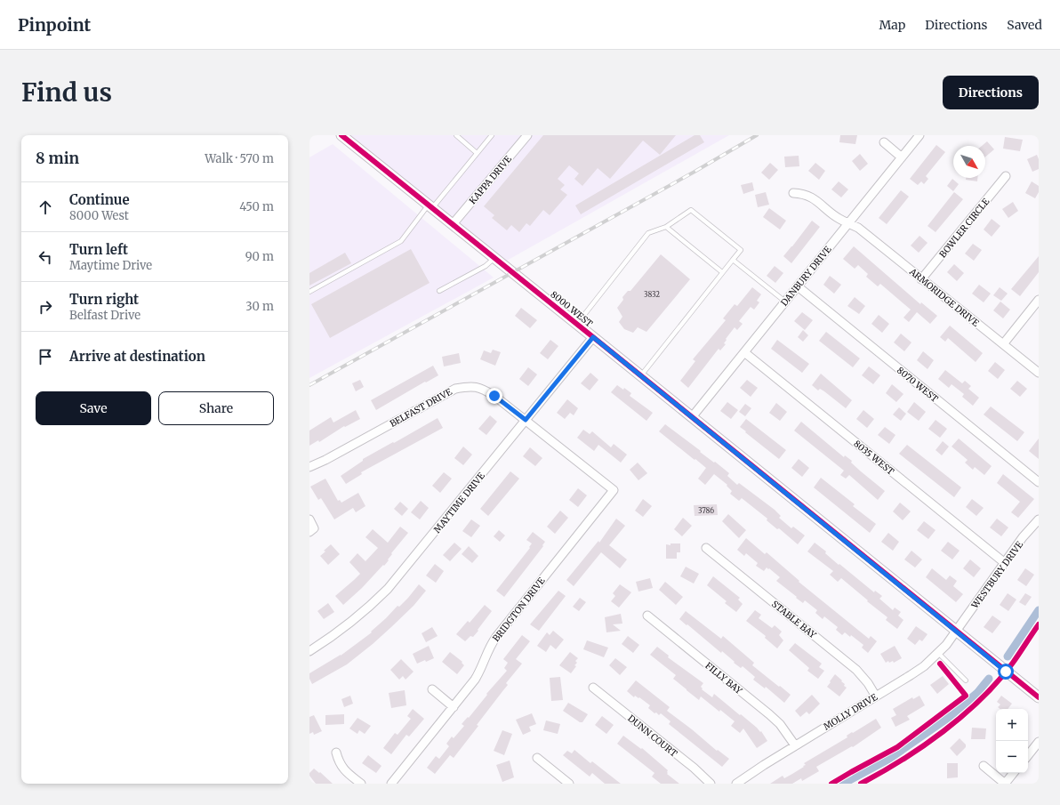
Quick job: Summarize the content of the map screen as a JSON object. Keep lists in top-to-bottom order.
{
  "streets": {
    "street": [
      "KAPPA DRIVE",
      "BOWLER CIRCLE",
      "DANBURY DRIVE",
      "ARMORIDGE DRIVE",
      "8000 WEST",
      "8070 WEST",
      "BELFAST DRIVE",
      "8035 WEST",
      "MAYTIME DRIVE",
      "WESTBURY DRIVE",
      "BRIDGTON DRIVE",
      "STABLE BAY",
      "FILLY BAY",
      "MOLLY DRIVE",
      "DUNN COURT"
    ]
  },
  "crossings": [
    ["KAPPA DRIVE", "8000 WEST"],
    ["BOWLER CIRCLE", "ARMORIDGE DRIVE"],
    ["DANBURY DRIVE", "ARMORIDGE DRIVE"],
    ["DANBURY DRIVE", "8000 WEST"],
    ["DANBURY DRIVE", "8070 WEST"],
    ["DANBURY DRIVE", "8035 WEST"],
    ["8000 WEST", "MAYTIME DRIVE"],
    ["8000 WEST", "WESTBURY DRIVE"],
    ["8000 WEST", "MOLLY DRIVE"],
    ["BELFAST DRIVE", "MAYTIME DRIVE"],
    ["BELFAST DRIVE", "BRIDGTON DRIVE"],
    ["8035 WEST", "WESTBURY DRIVE"],
    ["WESTBURY DRIVE", "MOLLY DRIVE"],
    ["STABLE BAY", "MOLLY DRIVE"],
    ["FILLY BAY", "MOLLY DRIVE"]
  ],
  "house_numbers": ["3832", "3786"],
  "north": "bottom right",
  "page": {
    "header": "Pinpoint",
    "nav": ["Map", "Directions", "Saved"],
    "buttons": [
      "Directions",
      ["Save", "Share"]
    ],
    "title": "Find us",
    "heading": ["8 min", "Walk · 570 m"],
    "list": [
      ["Continue", "8000 West", "450 m"],
      ["Turn left", "Maytime Drive", "90 m"],
      ["Turn right", "Belfast Drive", "30 m"],
      "Arrive at destination"
    ],
    "map_buttons": ["+", "−"]
  }
}
